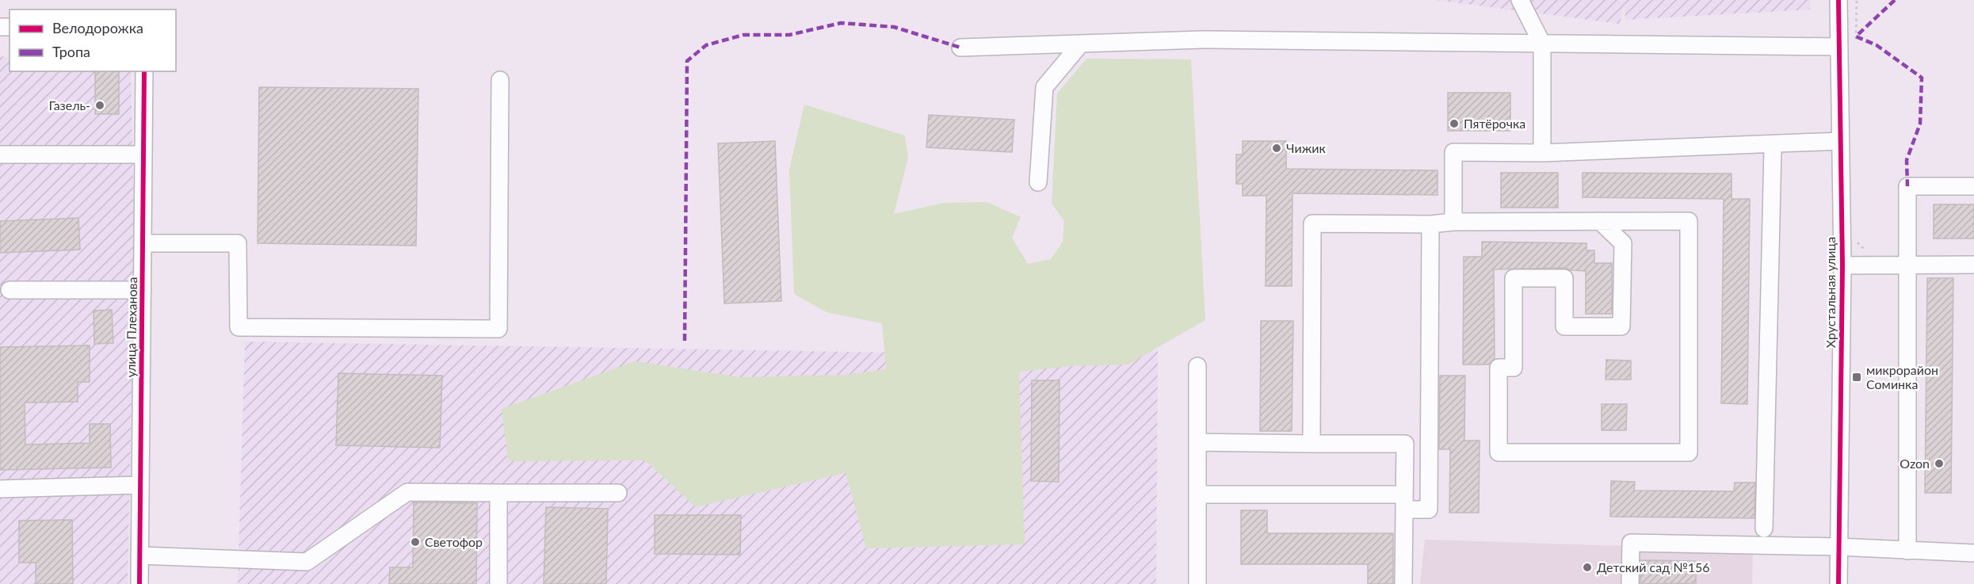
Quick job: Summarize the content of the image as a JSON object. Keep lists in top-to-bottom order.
{
  "streets": {
    "street": ["Хрустальная улица", "улица Плеханова"]
  },
  "places": {
    "other": [
      "Газель-",
      "Пятёрочка",
      "Чижик",
      "Ozon",
      "Светофор",
      "Детский сад №156"
    ],
    "transit": ["микрорайон Соминка"]
  },
  "legend": ["Велодорожка", "Тропа"]
}
